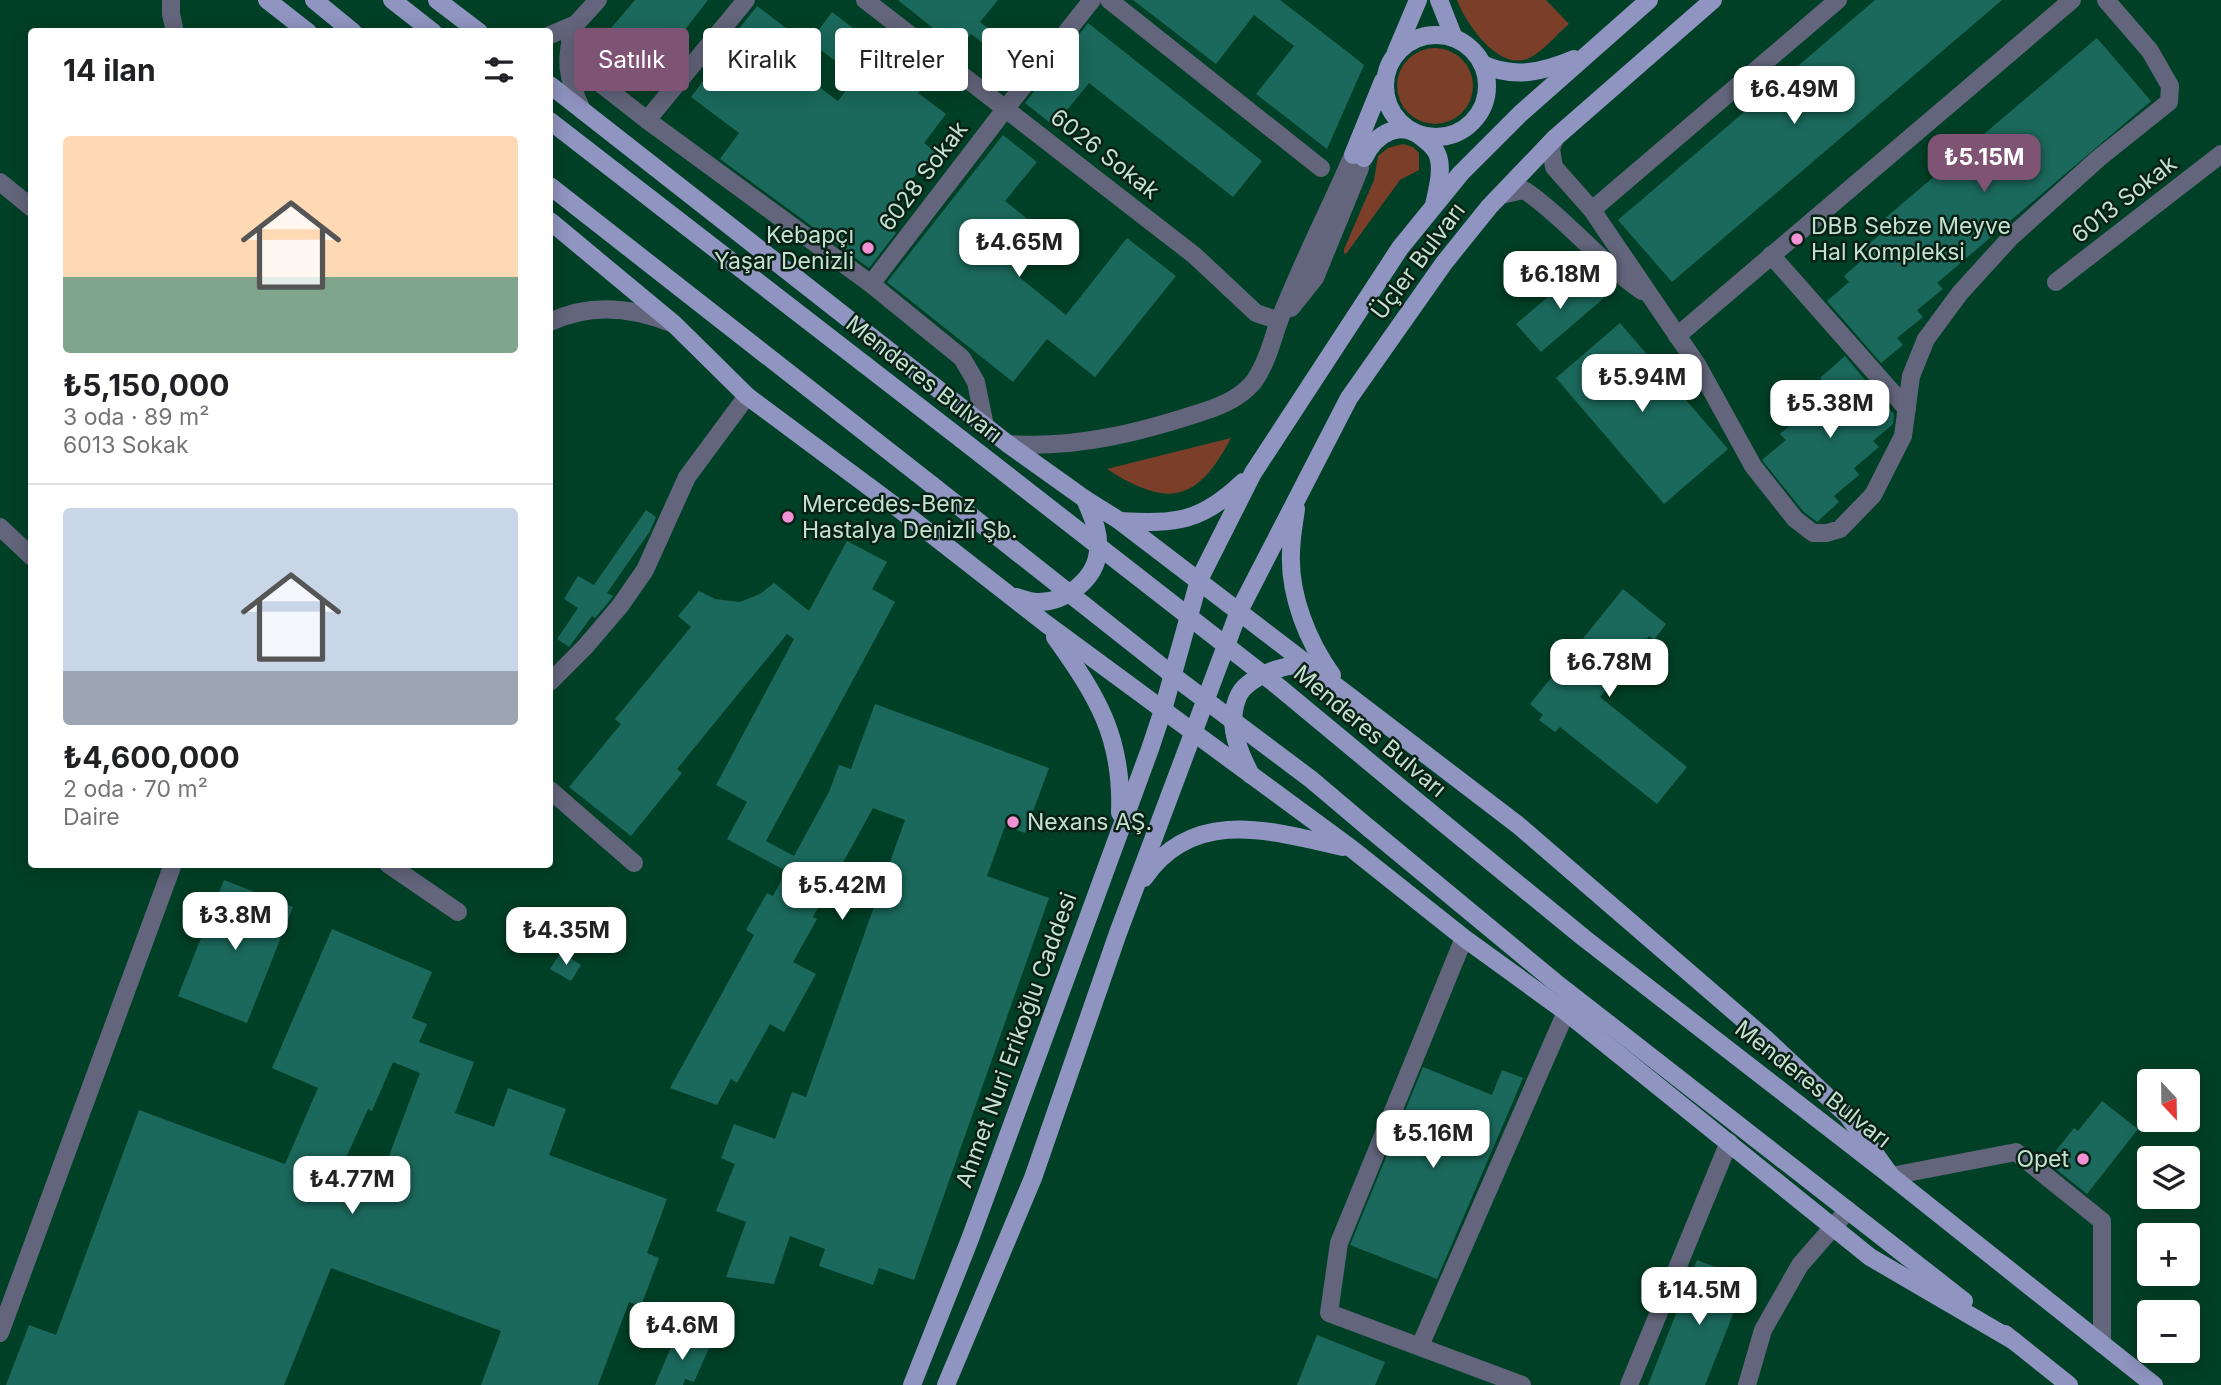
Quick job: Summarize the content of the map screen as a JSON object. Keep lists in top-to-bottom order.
{
  "streets": {
    "main road": ["Üçler Bulvarı", "Menderes Bulvarı", "Ahmet Nuri Erikoğlu Caddesi"],
    "street": ["6026 Sokak", "6028 Sokak", "6013 Sokak"]
  },
  "crossings": [
    ["6026 Sokak", "6028 Sokak"],
    ["Üçler Bulvarı", "Ahmet Nuri Erikoğlu Caddesi"]
  ],
  "places": [
    "DBB Sebze Meyve Hal Kompleksi",
    "Kebapçı Yaşar Denizli",
    "Mercedes-Benz Hastalya Denizli Şb.",
    "Nexans AŞ.",
    "Opet"
  ],
  "north": "bottom",
  "page": {
    "chip": [
      "Satılık",
      "Kiralık",
      "Filtreler",
      "Yeni"
    ],
    "heading": "14 ilan",
    "price": [
      "₺6.49M",
      "₺5.15M",
      "₺4.65M",
      "₺6.18M",
      "₺5.94M",
      "₺5.38M",
      "₺6.78M",
      "₺5.42M",
      "₺3.8M",
      "₺4.35M",
      "₺5.16M",
      "₺4.77M",
      "₺14.5M",
      "₺4.6M"
    ],
    "list": [
      {
        "name": "₺5,150,000",
        "note": "3 oda · 89 m² · 6013 Sokak"
      },
      {
        "name": "₺4,600,000",
        "note": "2 oda · 70 m² · Daire"
      }
    ],
    "map_buttons": ["+", "−"]
  }
}
